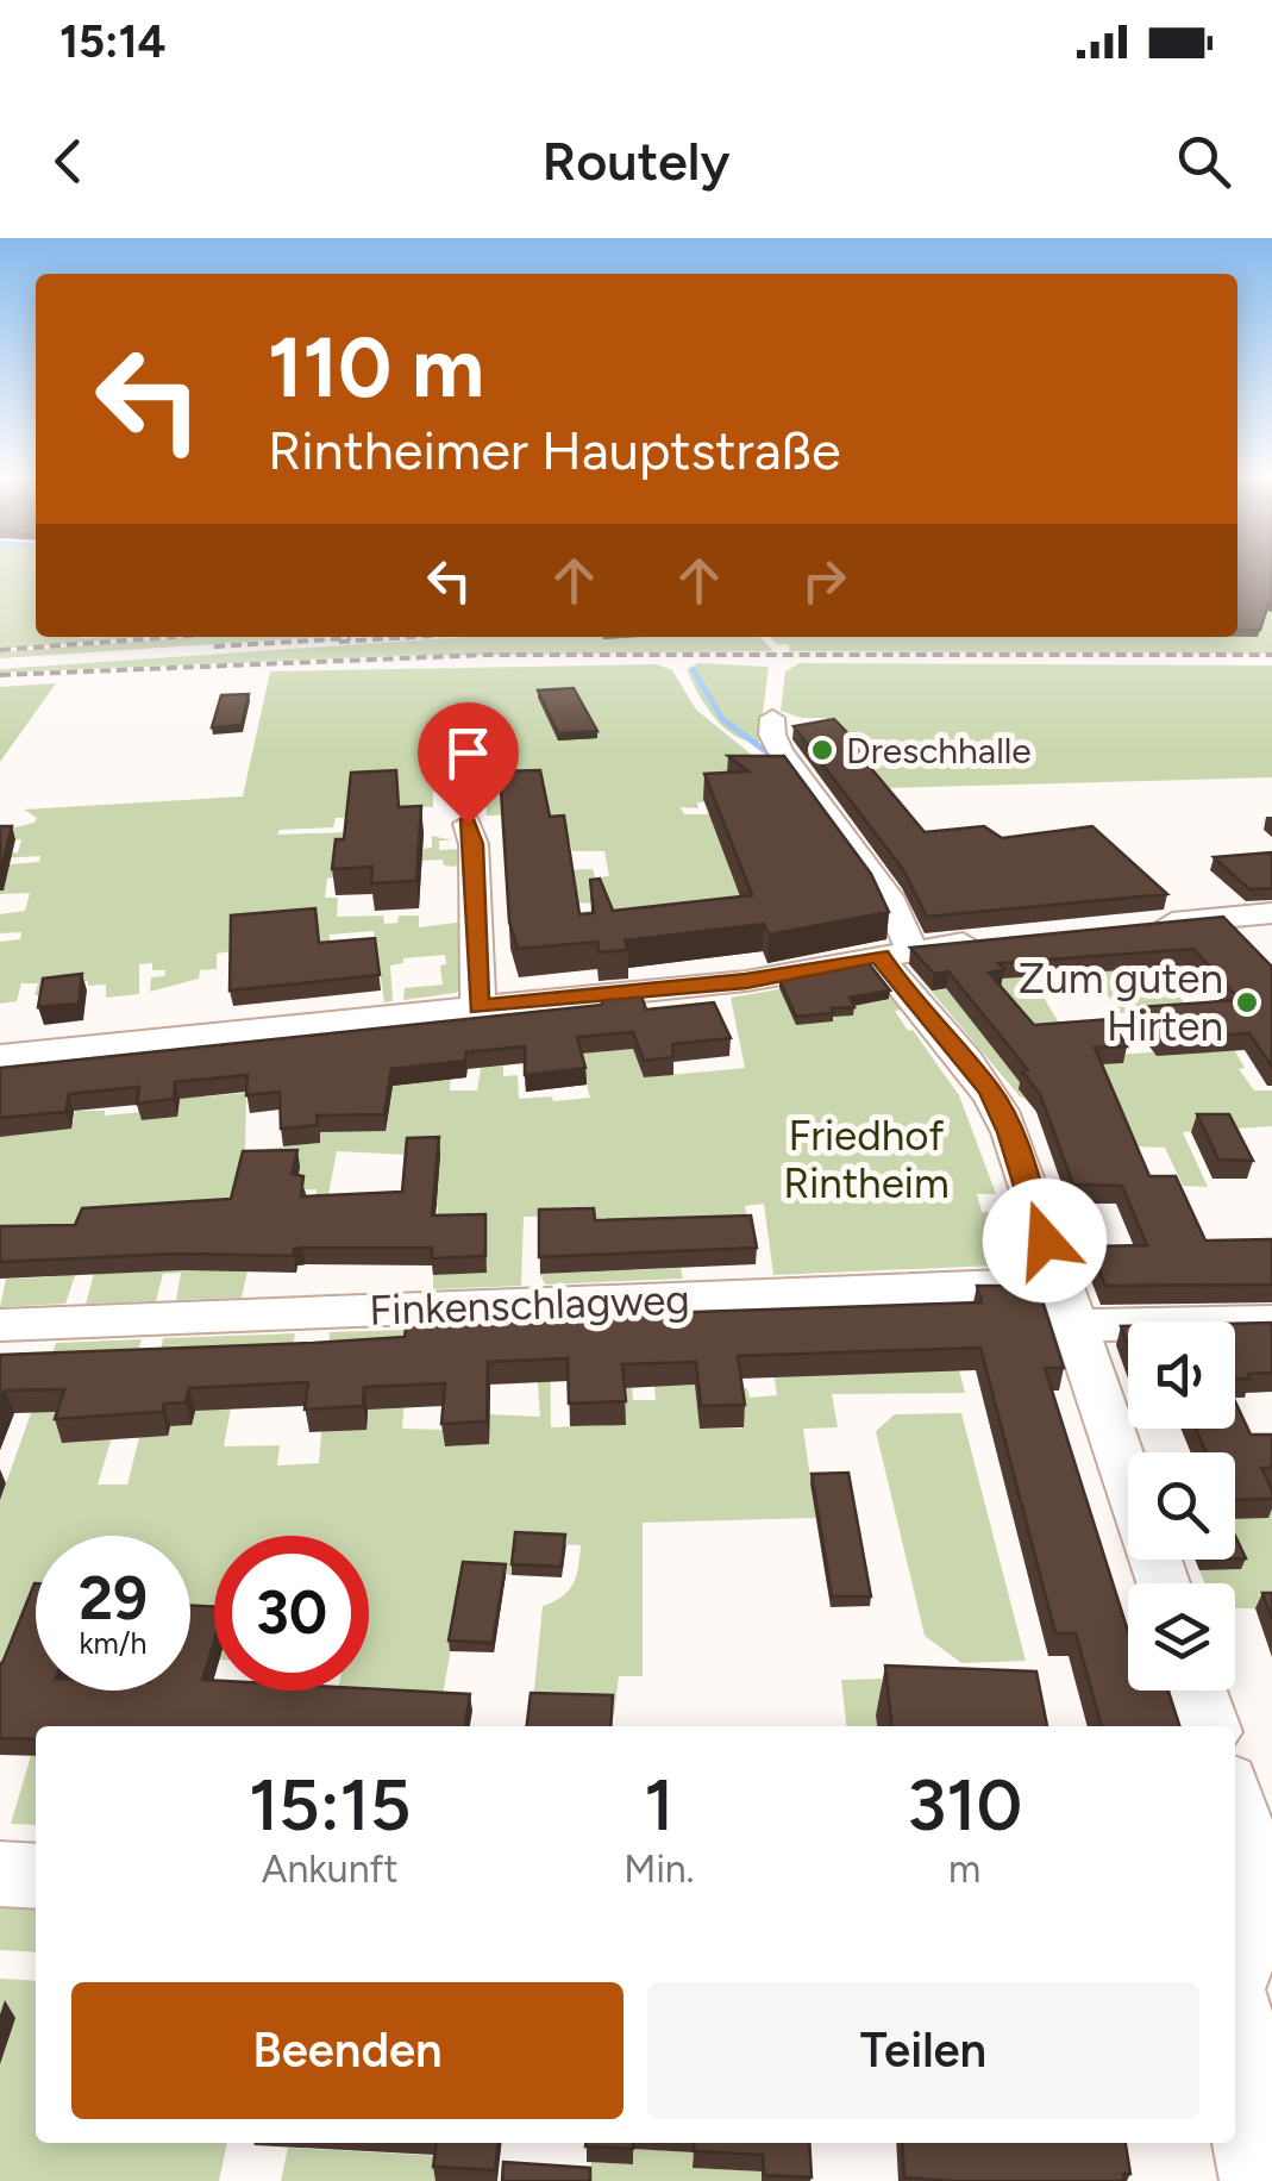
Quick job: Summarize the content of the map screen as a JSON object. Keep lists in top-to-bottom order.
{
  "streets": {
    "street": ["Finkenschlagweg"]
  },
  "parks": ["Friedhof Rintheim"],
  "places": ["Dreschhalle", "Zum guten Hirten"],
  "page": {
    "status": "15:14",
    "header": "Routely",
    "turn": ["110 m", "Rintheimer Hauptstraße"],
    "speed": "29 km/h",
    "limit": "30",
    "eta": [
      "15:15",
      "Ankunft",
      "1",
      "Min.",
      "310",
      "m"
    ],
    "buttons": ["Beenden", "Teilen"]
  }
}
